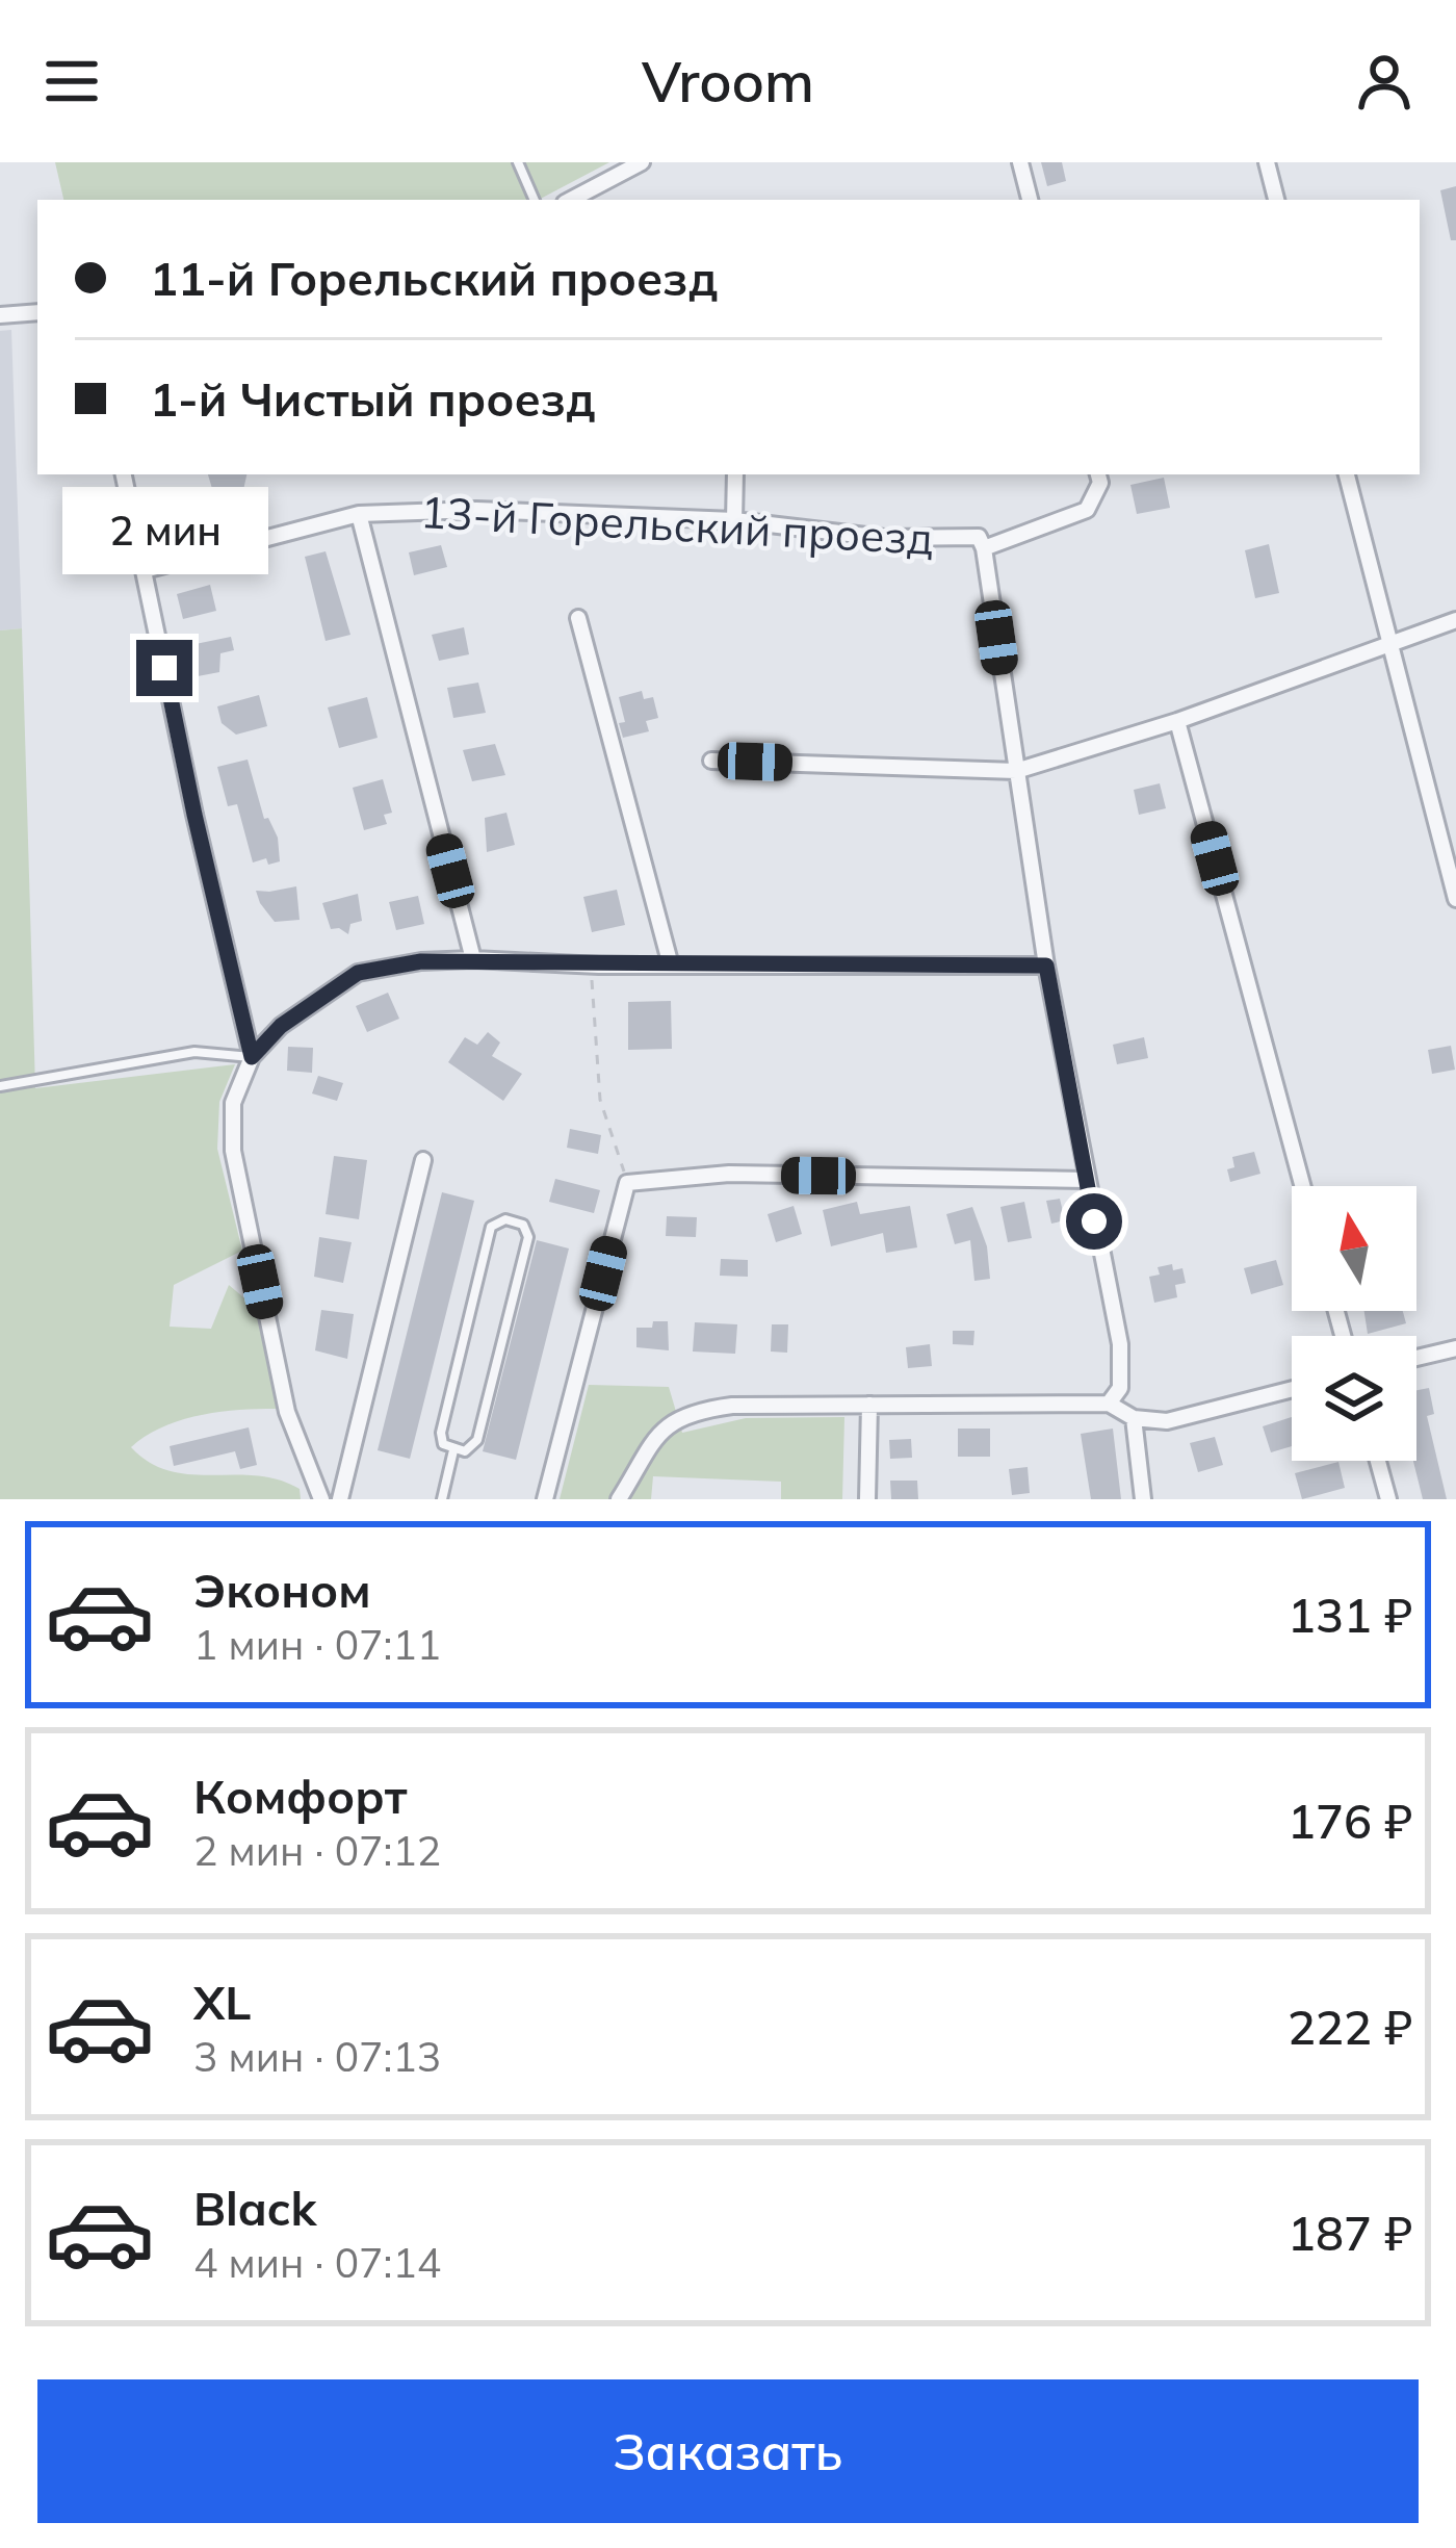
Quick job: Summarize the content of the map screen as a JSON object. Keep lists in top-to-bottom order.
{
  "streets": {
    "street": ["13-й Горельский проезд"]
  },
  "north": "top",
  "page": {
    "header": "Vroom",
    "banner": ["11-й Горельский проезд", "1-й Чистый проезд"],
    "bubble": "2 мин",
    "list": [
      {
        "name": "Эконом",
        "note": "1 мин · 07:11",
        "value": "131 ₽"
      },
      {
        "name": "Комфорт",
        "note": "2 мин · 07:12",
        "value": "176 ₽"
      },
      {
        "name": "XL",
        "note": "3 мин · 07:13",
        "value": "222 ₽"
      },
      {
        "name": "Black",
        "note": "4 мин · 07:14",
        "value": "187 ₽"
      }
    ],
    "buttons": "Заказать"
  }
}
